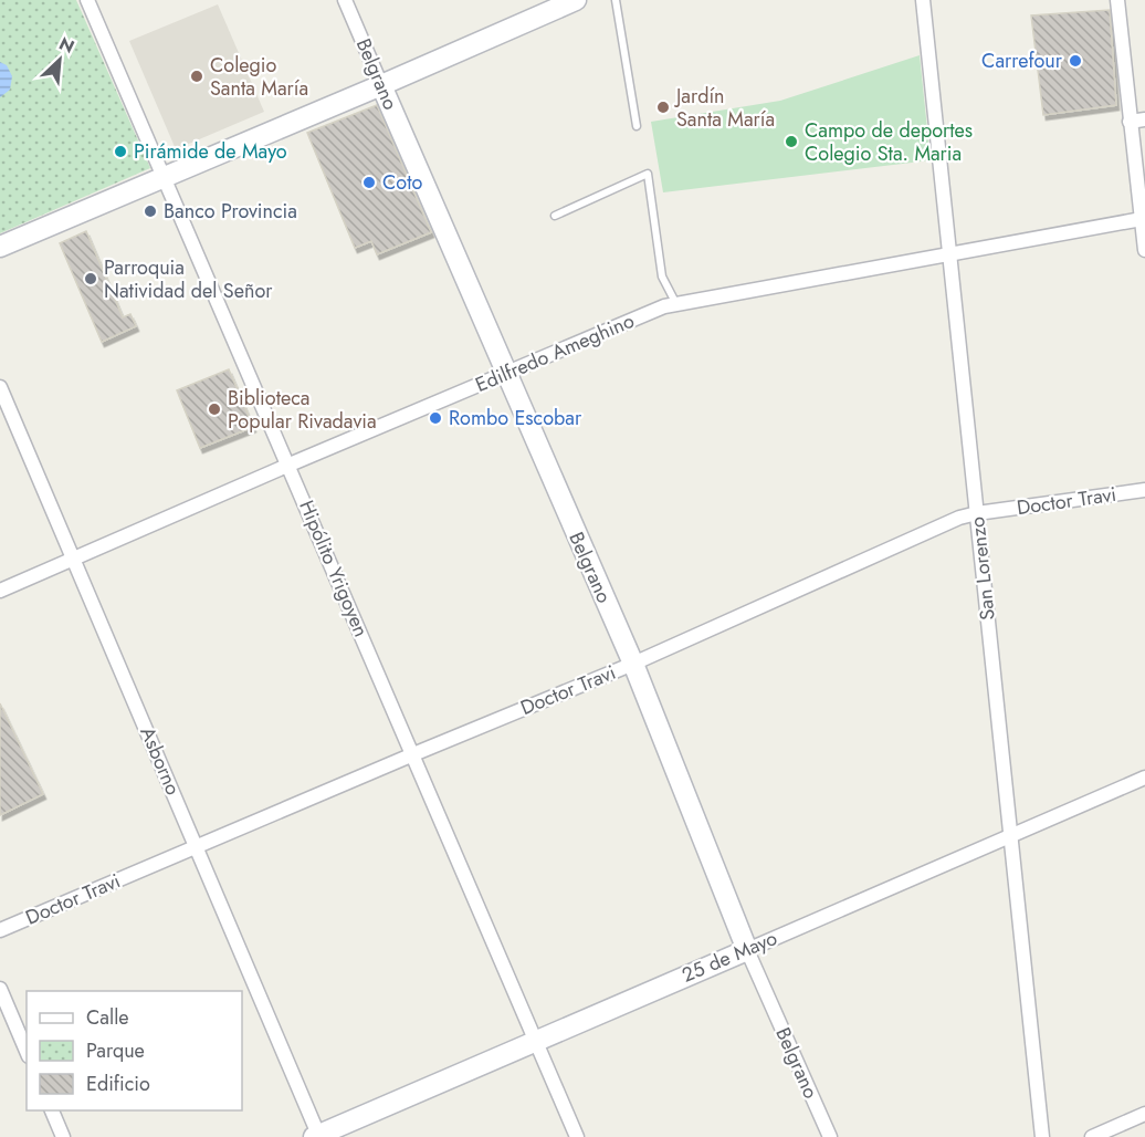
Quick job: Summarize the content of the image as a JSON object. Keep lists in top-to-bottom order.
{
  "streets": {
    "main road": ["Belgrano", "25 de Mayo"],
    "street": [
      "Edilfredo Ameghino",
      "Doctor Travi",
      "Hipólito Yrigoyen",
      "San Lorenzo",
      "Asborno"
    ]
  },
  "crossings": [
    ["Belgrano", "Edilfredo Ameghino"],
    ["Belgrano", "Doctor Travi"],
    ["Belgrano", "25 de Mayo"],
    ["Edilfredo Ameghino", "Hipólito Yrigoyen"],
    ["Edilfredo Ameghino", "San Lorenzo"],
    ["Edilfredo Ameghino", "Asborno"],
    ["Doctor Travi", "Hipólito Yrigoyen"],
    ["Doctor Travi", "San Lorenzo"],
    ["Doctor Travi", "Asborno"],
    ["Hipólito Yrigoyen", "25 de Mayo"],
    ["San Lorenzo", "25 de Mayo"],
    ["Asborno", "25 de Mayo"]
  ],
  "places": [
    "Carrefour",
    "Colegio Santa María",
    "Jardín Santa María",
    "Campo de deportes Colegio Sta. Maria",
    "Pirámide de Mayo",
    "Coto",
    "Banco Provincia",
    "Parroquia Natividad del Señor",
    "Biblioteca Popular Rivadavia",
    "Rombo Escobar"
  ],
  "legend": ["Calle", "Parque", "Edificio"],
  "north": "top right"
}
